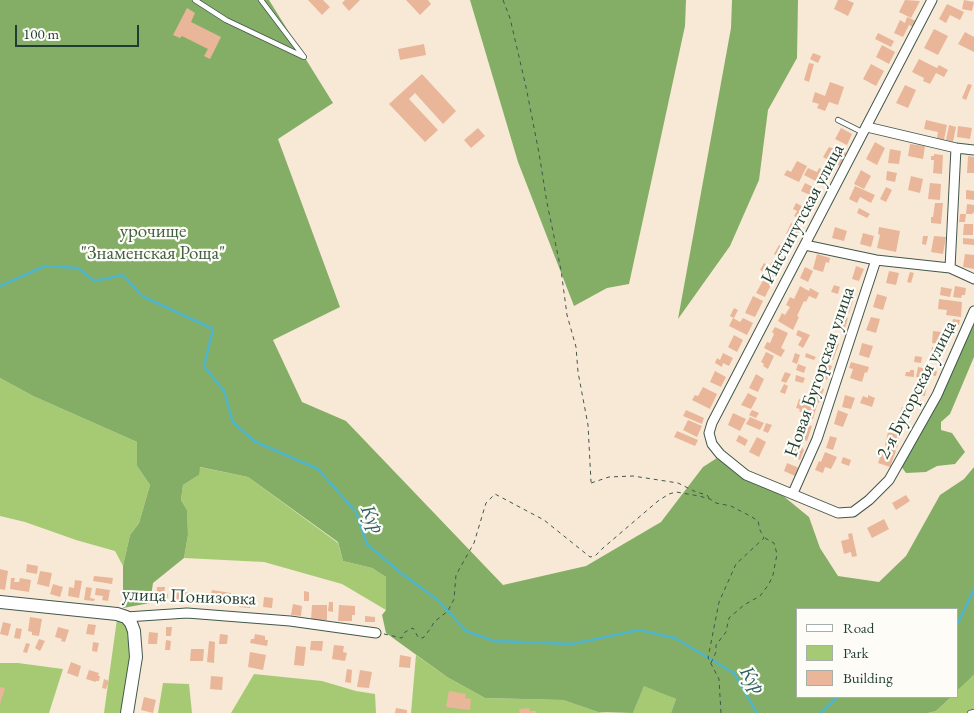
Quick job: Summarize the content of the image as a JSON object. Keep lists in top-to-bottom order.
{
  "streets": {
    "main road": ["улица Понизовка"],
    "street": ["Институтская улица", "Новая Бугорская улица", "2-я Бугорская улица"]
  },
  "crossings": [
    ["Институтская улица", "2-я Бугорская улица"],
    ["Новая Бугорская улица", "2-я Бугорская улица"]
  ],
  "water": ["Кур"],
  "parks": ["урочище \"Знаменская Роща\""],
  "legend": ["Road", "Park", "Building"],
  "scale_bar": "100 m"
}
